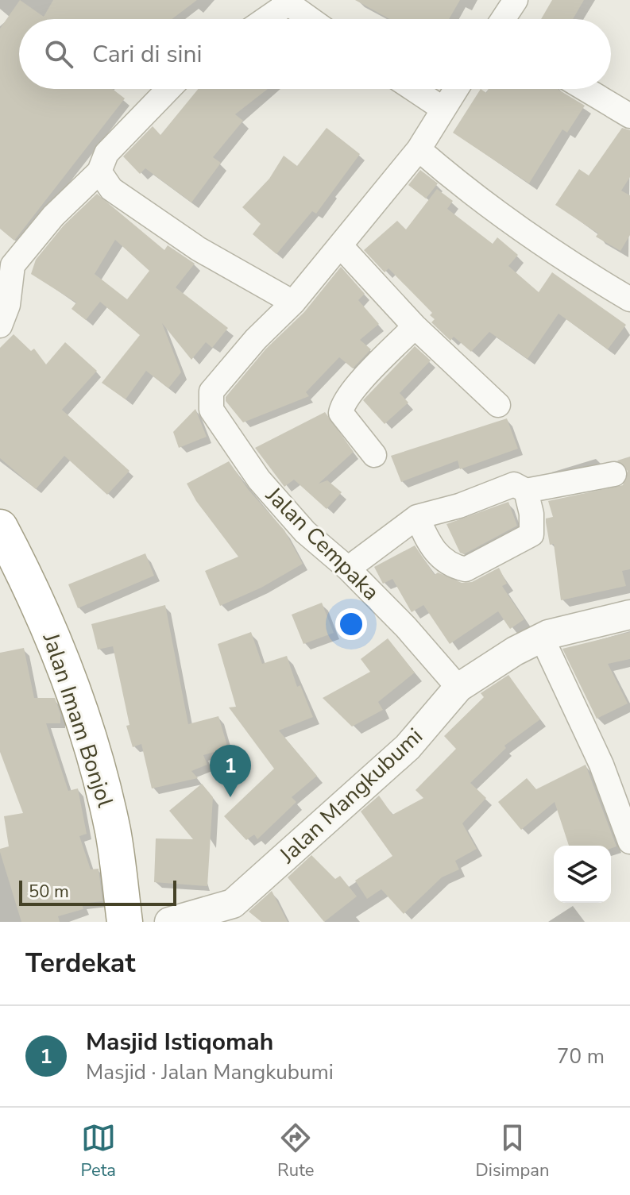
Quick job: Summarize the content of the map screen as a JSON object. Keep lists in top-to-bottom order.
{
  "streets": {
    "highway": ["Jalan Imam Bonjol"],
    "street": ["Jalan Cempaka", "Jalan Mangkubumi"]
  },
  "crossings": [
    ["Jalan Cempaka", "Jalan Mangkubumi"]
  ],
  "scale_bar": "50 m",
  "page": {
    "search": "Cari di sini",
    "pins": "1",
    "scale": "50 m",
    "heading": "Terdekat",
    "list": [
      {
        "mark": "1",
        "name": "Masjid Istiqomah",
        "note": "Masjid · Jalan Mangkubumi",
        "value": "70 m"
      }
    ],
    "nav": ["Peta", "Rute", "Disimpan"]
  }
}
